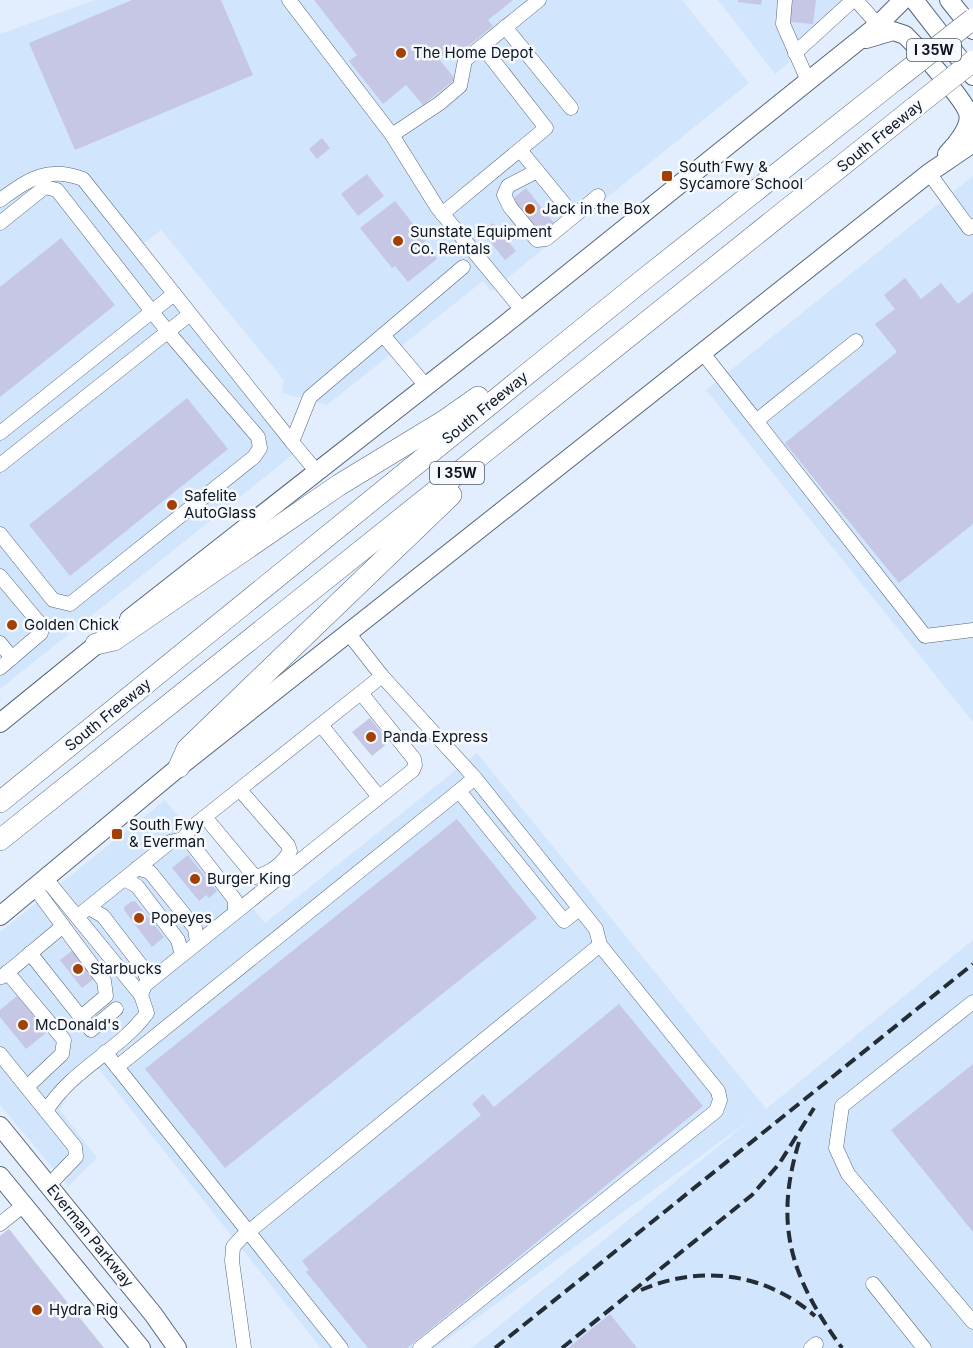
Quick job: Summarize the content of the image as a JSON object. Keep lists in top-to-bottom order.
{
  "streets": {
    "highway": ["I 35W", "South Freeway"],
    "main road": ["Everman Parkway"]
  },
  "places": {
    "other": [
      "The Home Depot",
      "Jack in the Box",
      "Sunstate Equipment Co. Rentals",
      "Safelite AutoGlass",
      "Golden Chick",
      "Panda Express",
      "Burger King",
      "Popeyes",
      "Starbucks",
      "McDonald's",
      "Hydra Rig"
    ],
    "transit": ["South Fwy & Sycamore School", "South Fwy & Everman"]
  }
}
